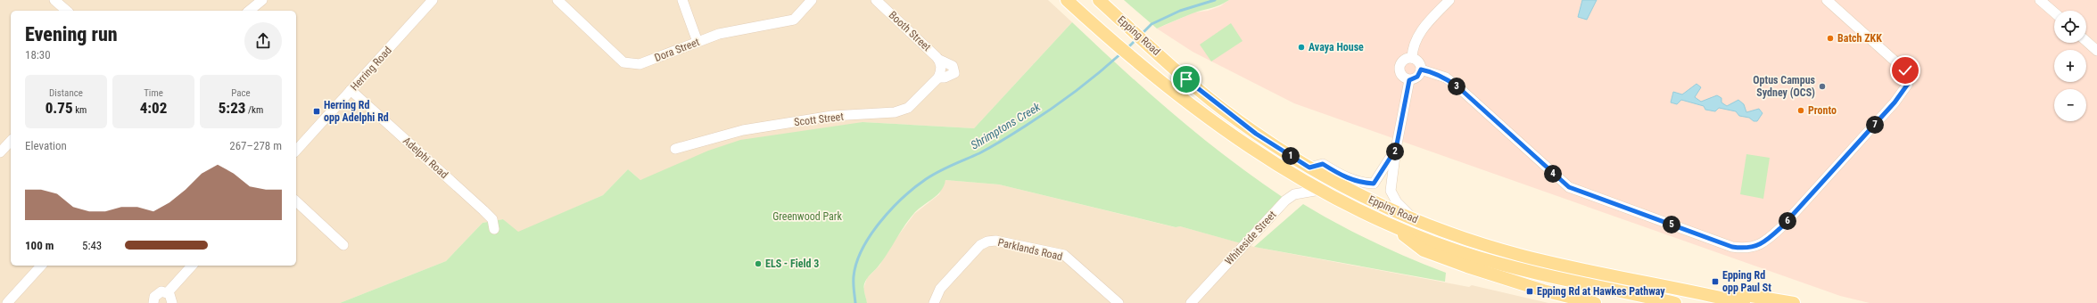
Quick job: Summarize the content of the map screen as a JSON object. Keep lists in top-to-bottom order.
{
  "streets": {
    "main road": ["Epping Road"],
    "street": [
      "Booth Street",
      "Dora Street",
      "Herring Road",
      "Scott Street",
      "Adelphi Road",
      "Whiteside Street",
      "Parklands Road"
    ]
  },
  "crossings": [
    ["Booth Street", "Scott Street"],
    ["Epping Road", "Whiteside Street"],
    ["Herring Road", "Adelphi Road"]
  ],
  "water": ["Shrimptons Creek"],
  "parks": ["Greenwood Park"],
  "places": {
    "other": [
      "Batch ZKK",
      "Avaya House",
      "Optus Campus Sydney (OCS)",
      "Pronto",
      "ELS - Field 3"
    ],
    "transit": ["Herring Rd opp Adelphi Rd", "Epping Rd opp Paul St", "Epping Rd at Hawkes Pathway"]
  },
  "page": {
    "map_buttons": ["+", "−"],
    "heading": ["Evening run", "18:30"],
    "stats": [
      ["Distance", "0.75 km"],
      ["Time", "4:02"],
      ["Pace", "5:23 /km"]
    ],
    "pins": [
      "3",
      "7",
      "2",
      "1",
      "4",
      "6",
      "5"
    ],
    "chart": ["Elevation", "267–278 m"],
    "list": [
      {
        "name": "100 m",
        "note": "5:43"
      }
    ]
  }
}
